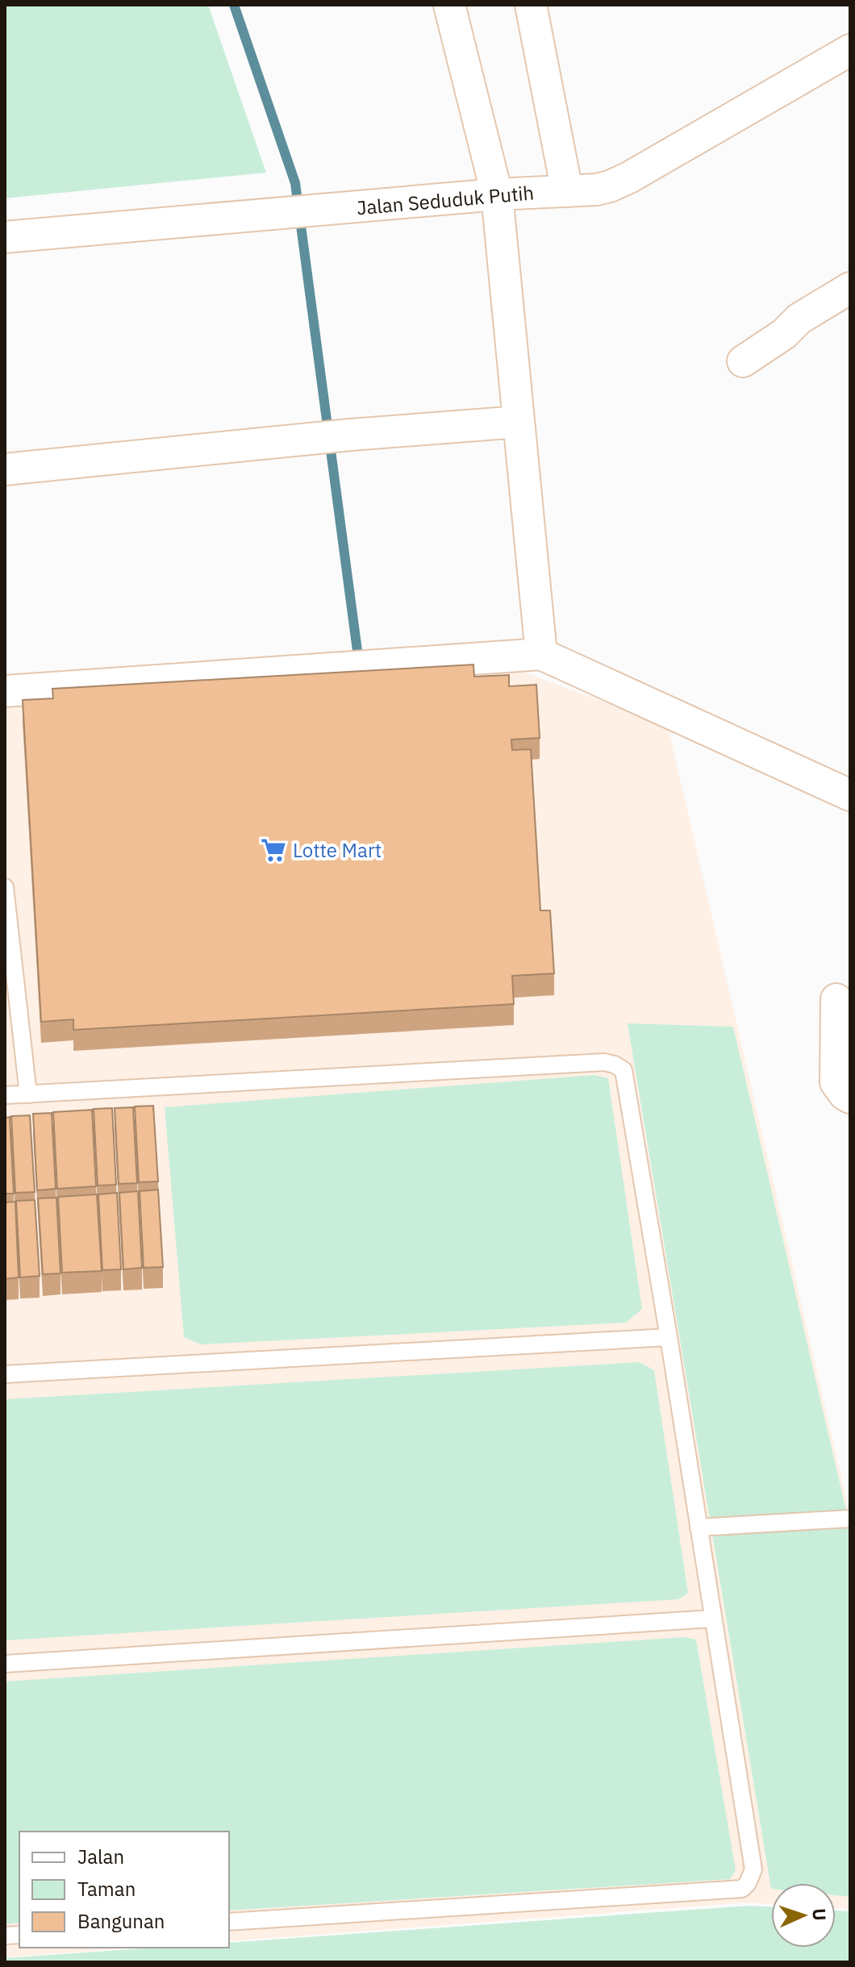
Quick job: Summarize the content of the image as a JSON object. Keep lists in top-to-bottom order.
{
  "streets": {
    "street": ["Jalan Seduduk Putih"]
  },
  "places": {
    "supermarket": ["Lotte Mart"]
  },
  "legend": ["Jalan", "Taman", "Bangunan"],
  "north": "right"
}
